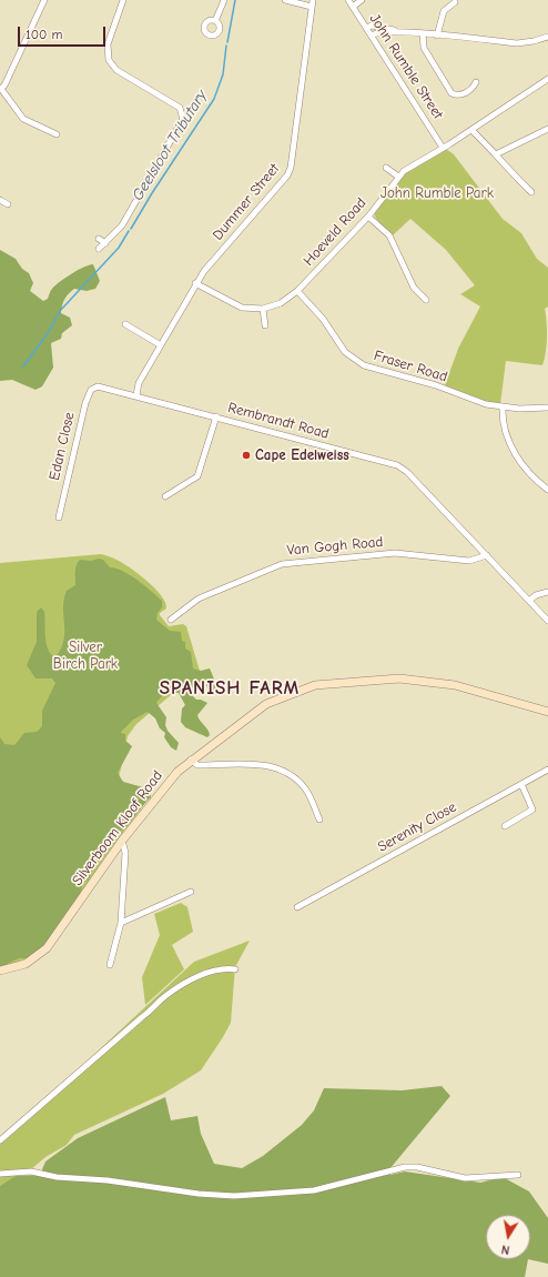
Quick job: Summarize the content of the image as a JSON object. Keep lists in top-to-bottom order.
{
  "streets": {
    "street": [
      "John Rumble Street",
      "Dummer Street",
      "Hoeveld Road",
      "Fraser Road",
      "Rembrandt Road",
      "Edan Close",
      "Van Gogh Road",
      "Serenity Close",
      "Silverboom Kloof Road"
    ]
  },
  "crossings": [
    ["John Rumble Street", "Hoeveld Road"],
    ["Dummer Street", "Hoeveld Road"],
    ["Dummer Street", "Rembrandt Road"],
    ["Hoeveld Road", "Fraser Road"],
    ["Rembrandt Road", "Edan Close"],
    ["Rembrandt Road", "Van Gogh Road"]
  ],
  "districts": ["SPANISH FARM"],
  "water": ["Geelsloot Tributary"],
  "parks": ["John Rumble Park", "Silver Birch Park"],
  "places": ["Cape Edelweiss"],
  "scale_bar": "100 m",
  "north": "bottom"
}
